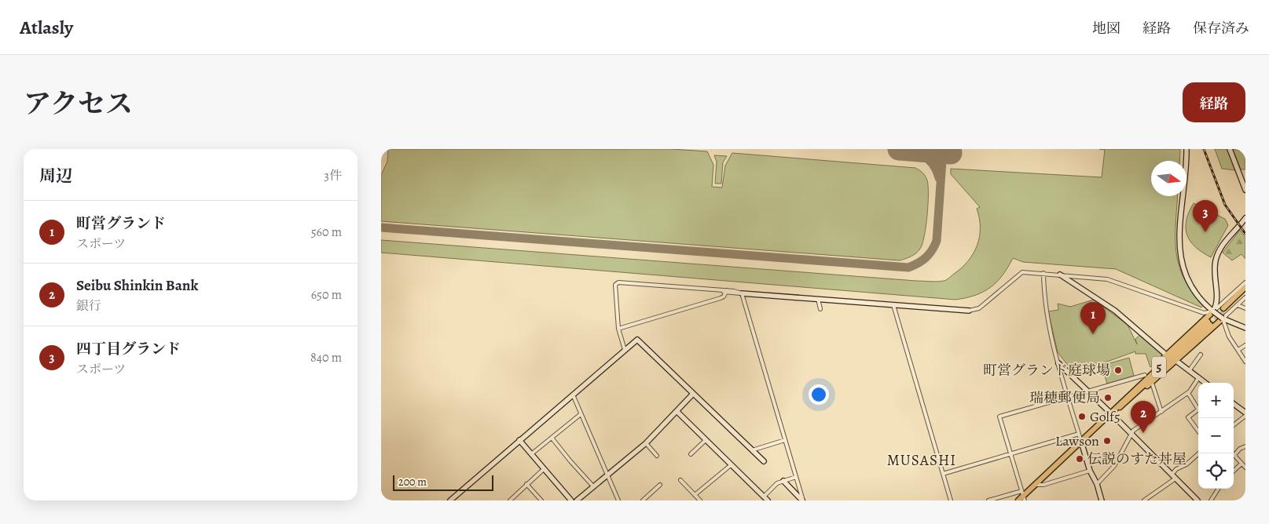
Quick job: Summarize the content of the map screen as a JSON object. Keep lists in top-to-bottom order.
{
  "streets": {
    "main road": ["5"]
  },
  "districts": ["MUSASHI"],
  "places": [
    "町営グランド庭球場",
    "瑞穂郵便局",
    "Golf5",
    "Lawson",
    "伝説のすた丼屋"
  ],
  "scale_bar": "200 m",
  "north": "right",
  "page": {
    "header": "Atlasly",
    "nav": ["地図", "経路", "保存済み"],
    "title": "アクセス",
    "buttons": "経路",
    "heading": ["周辺", "3件"],
    "list": [
      {
        "mark": "1",
        "name": "町営グランド",
        "note": "スポーツ",
        "value": "560 m"
      },
      {
        "mark": "2",
        "name": "Seibu Shinkin Bank",
        "note": "銀行",
        "value": "650 m"
      },
      {
        "mark": "3",
        "name": "四丁目グランド",
        "note": "スポーツ",
        "value": "840 m"
      }
    ],
    "pins": ["3", "1", "2"],
    "map_buttons": ["+", "−"],
    "scale": "200 m"
  }
}
